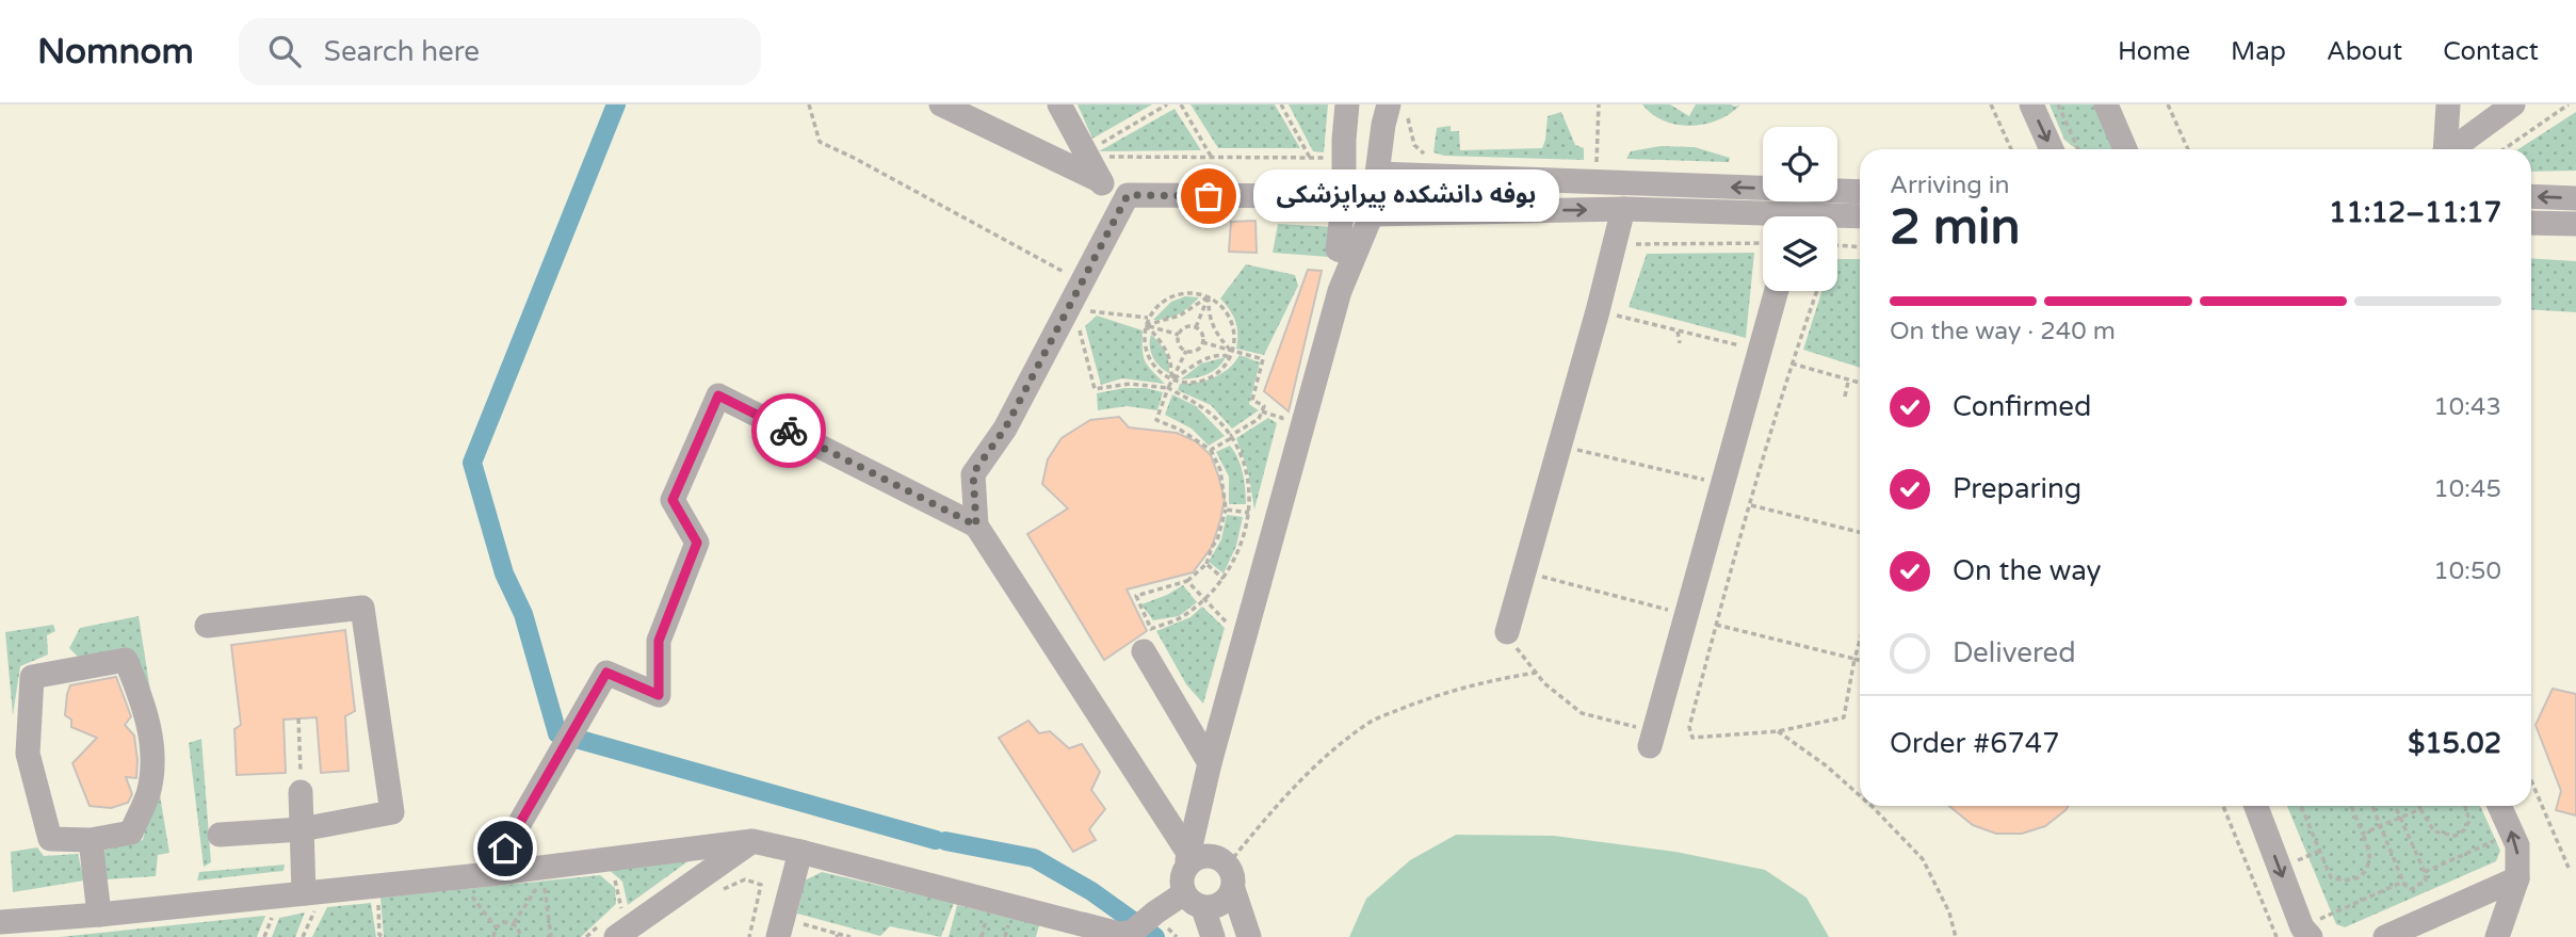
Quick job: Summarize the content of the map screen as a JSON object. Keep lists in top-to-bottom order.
{
  "places": ["بوفه دانشکده پیراپزشکی"],
  "page": {
    "header": "Nomnom",
    "search": "Search here",
    "nav": [
      "Home",
      "Map",
      "About",
      "Contact"
    ],
    "heading": ["2 min", "Arriving in", "11:12–11:17"],
    "panel": ["Order #6747", "$15.02"],
    "bubble": "بوفه دانشکده پیراپزشکی",
    "bar": "On the way · 240 m",
    "list": [
      ["Confirmed", "10:43"],
      ["Preparing", "10:45"],
      ["On the way", "10:50"],
      "Delivered"
    ]
  }
}
